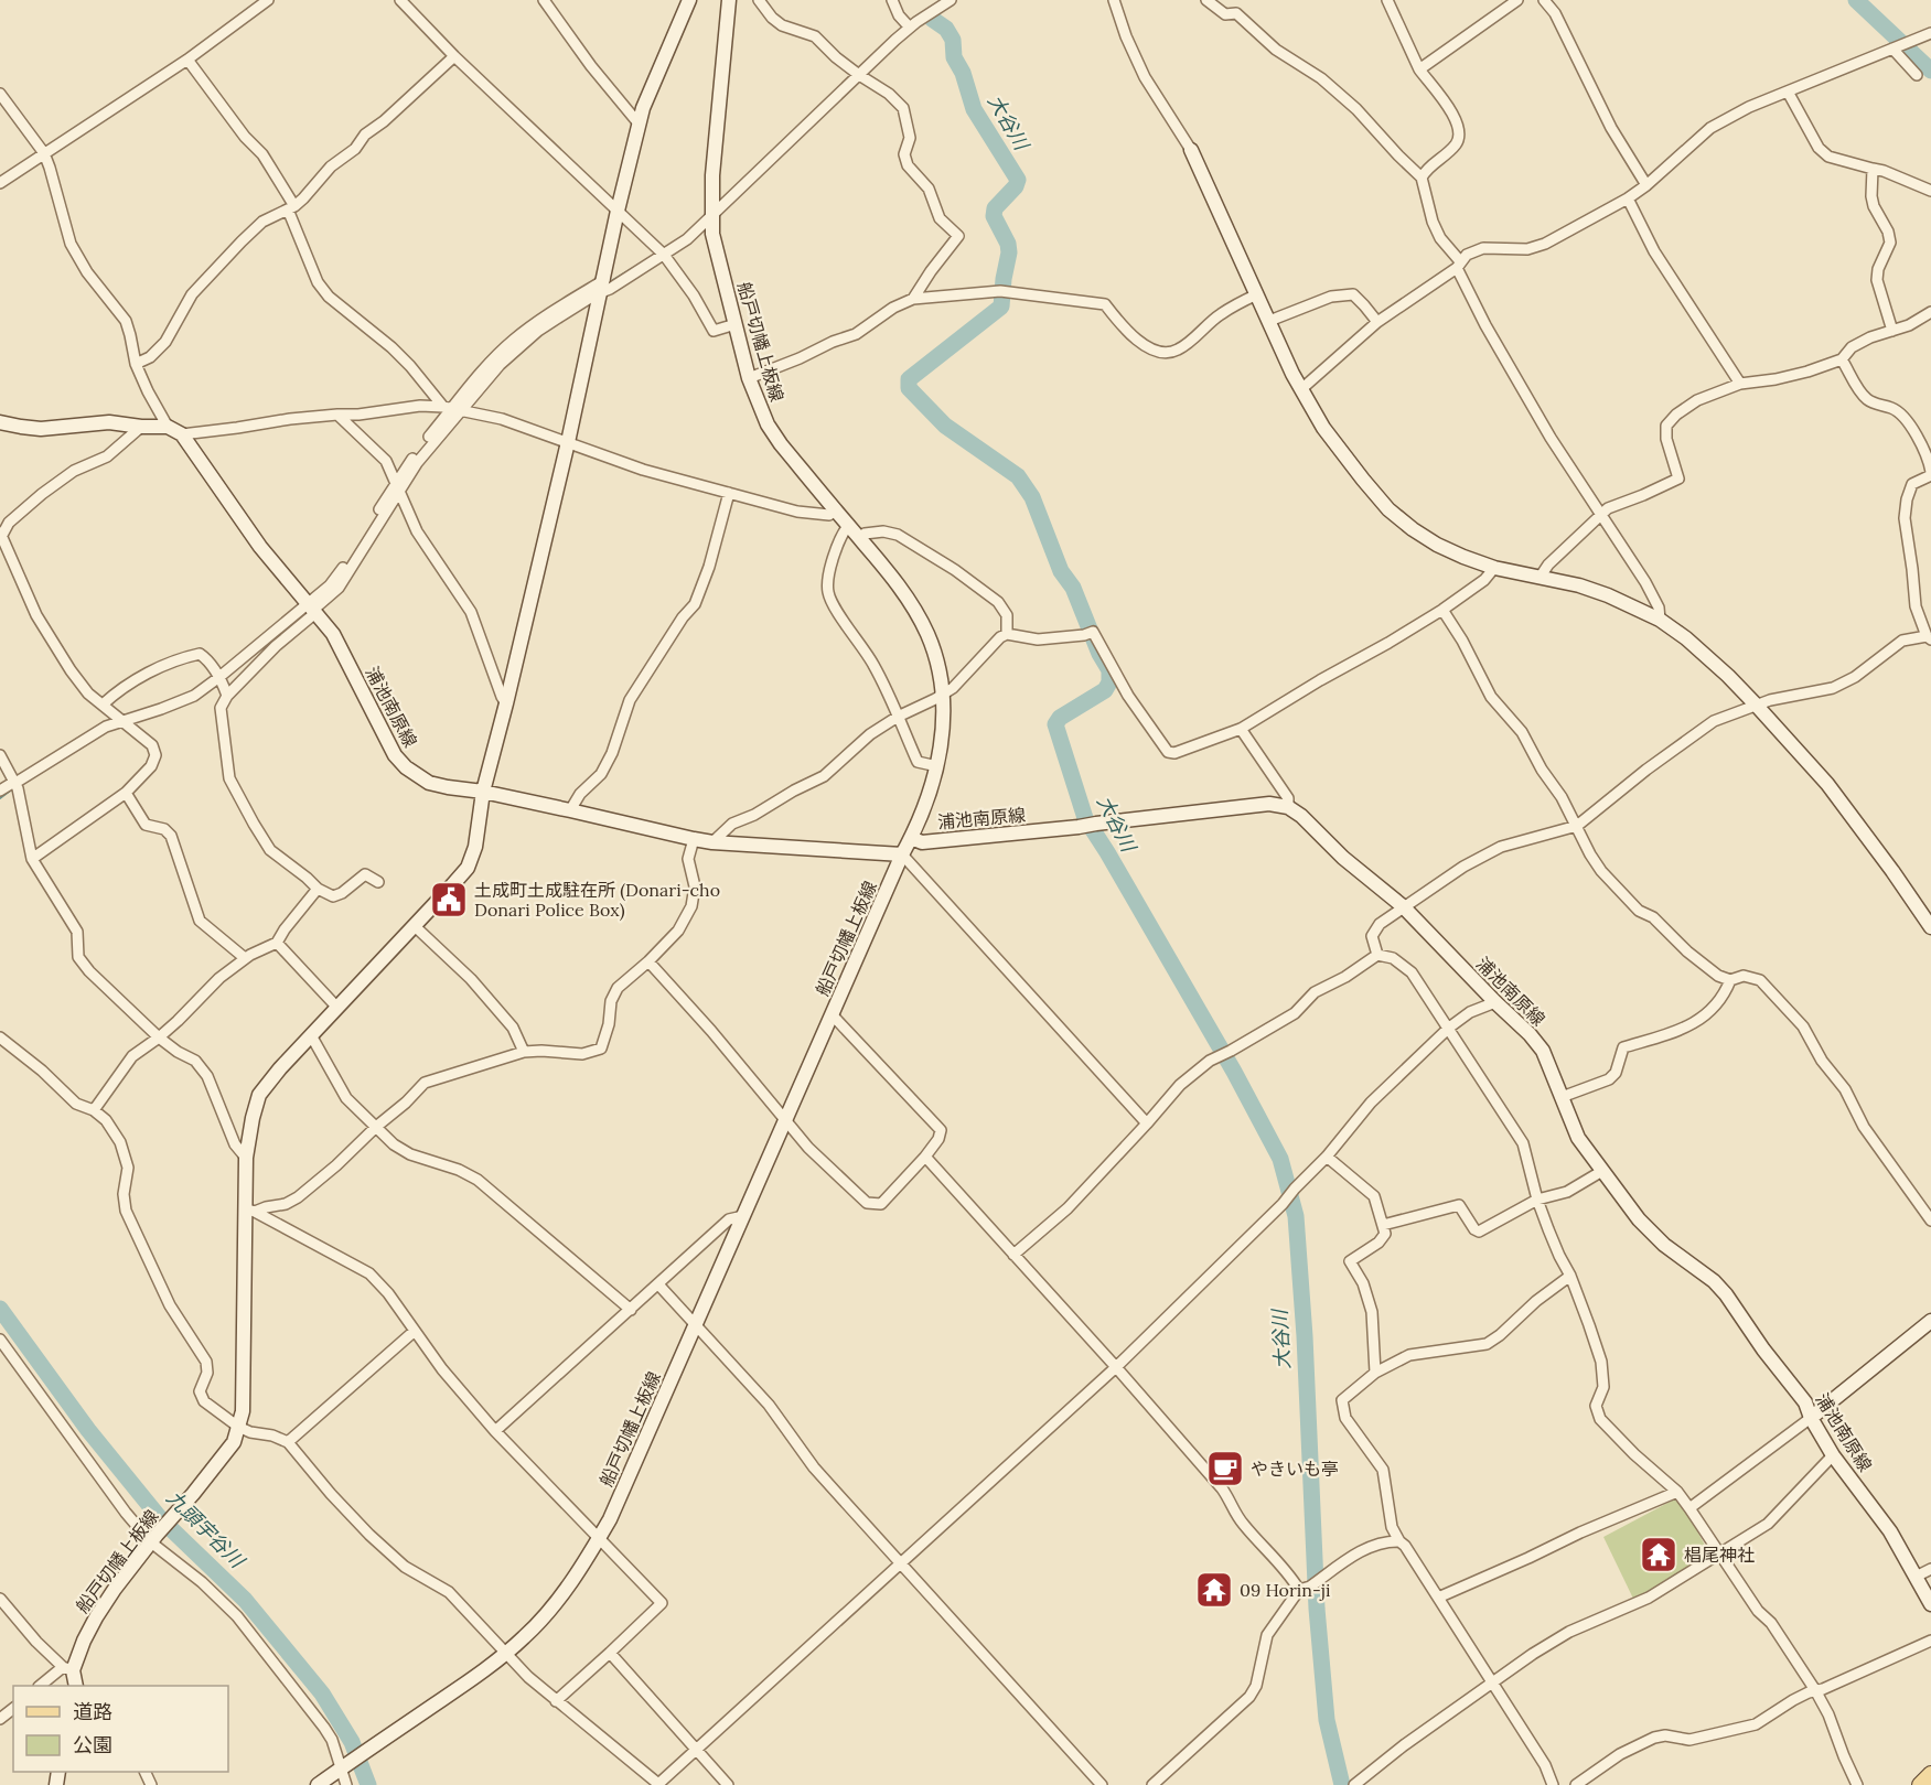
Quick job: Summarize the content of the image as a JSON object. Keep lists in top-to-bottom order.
{
  "streets": {
    "main road": ["船戸切幡上板線", "浦池南原線"]
  },
  "crossings": [
    ["船戸切幡上板線", "浦池南原線"]
  ],
  "water": ["大谷川", "九頭宇谷川"],
  "places": {
    "public building": ["土成町土成駐在所 (Donari-cho Donari Police Box)"],
    "cafe": ["やきいも亭"],
    "temple": ["椙尾神社", "09 Horin-ji"]
  },
  "legend": ["道路", "公園"]
}
